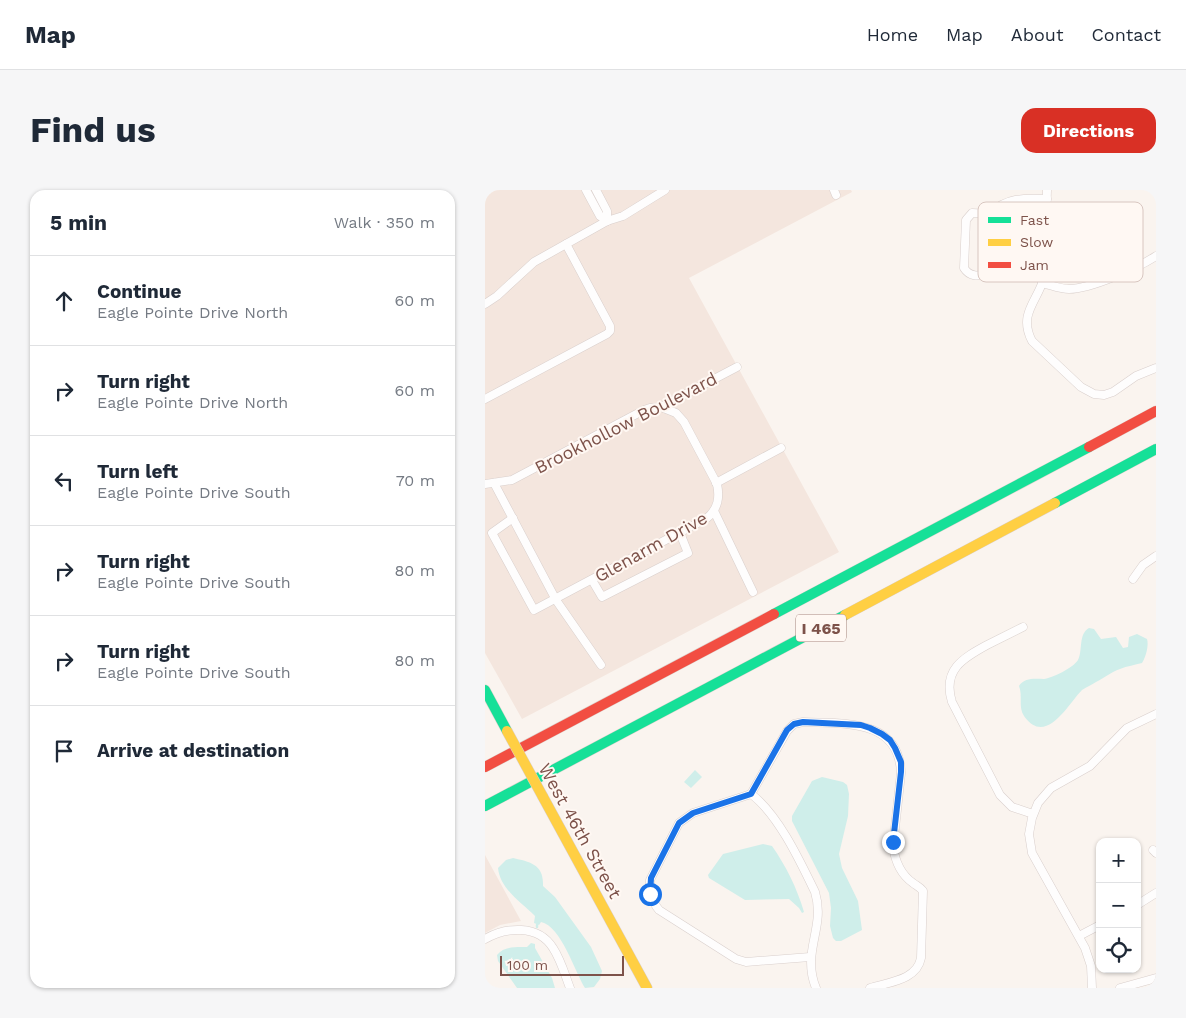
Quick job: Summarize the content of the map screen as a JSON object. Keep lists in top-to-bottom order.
{
  "streets": {
    "main road": ["I 465", "West 46th Street"],
    "street": ["Brookhollow Boulevard", "Glenarm Drive"]
  },
  "crossings": [
    ["Brookhollow Boulevard", "Glenarm Drive"]
  ],
  "legend": ["Fast", "Slow", "Jam"],
  "scale_bar": "100 m",
  "page": {
    "header": "Map",
    "nav": [
      "Home",
      "Map",
      "About",
      "Contact"
    ],
    "buttons": "Directions",
    "title": "Find us",
    "heading": ["5 min", "Walk · 350 m"],
    "list": [
      ["Continue", "Eagle Pointe Drive North", "60 m"],
      ["Turn right", "Eagle Pointe Drive North", "60 m"],
      ["Turn left", "Eagle Pointe Drive South", "70 m"],
      ["Turn right", "Eagle Pointe Drive South", "80 m"],
      ["Turn right", "Eagle Pointe Drive South", "80 m"],
      "Arrive at destination"
    ],
    "map_buttons": ["+", "−"],
    "scale": "100 m"
  }
}
